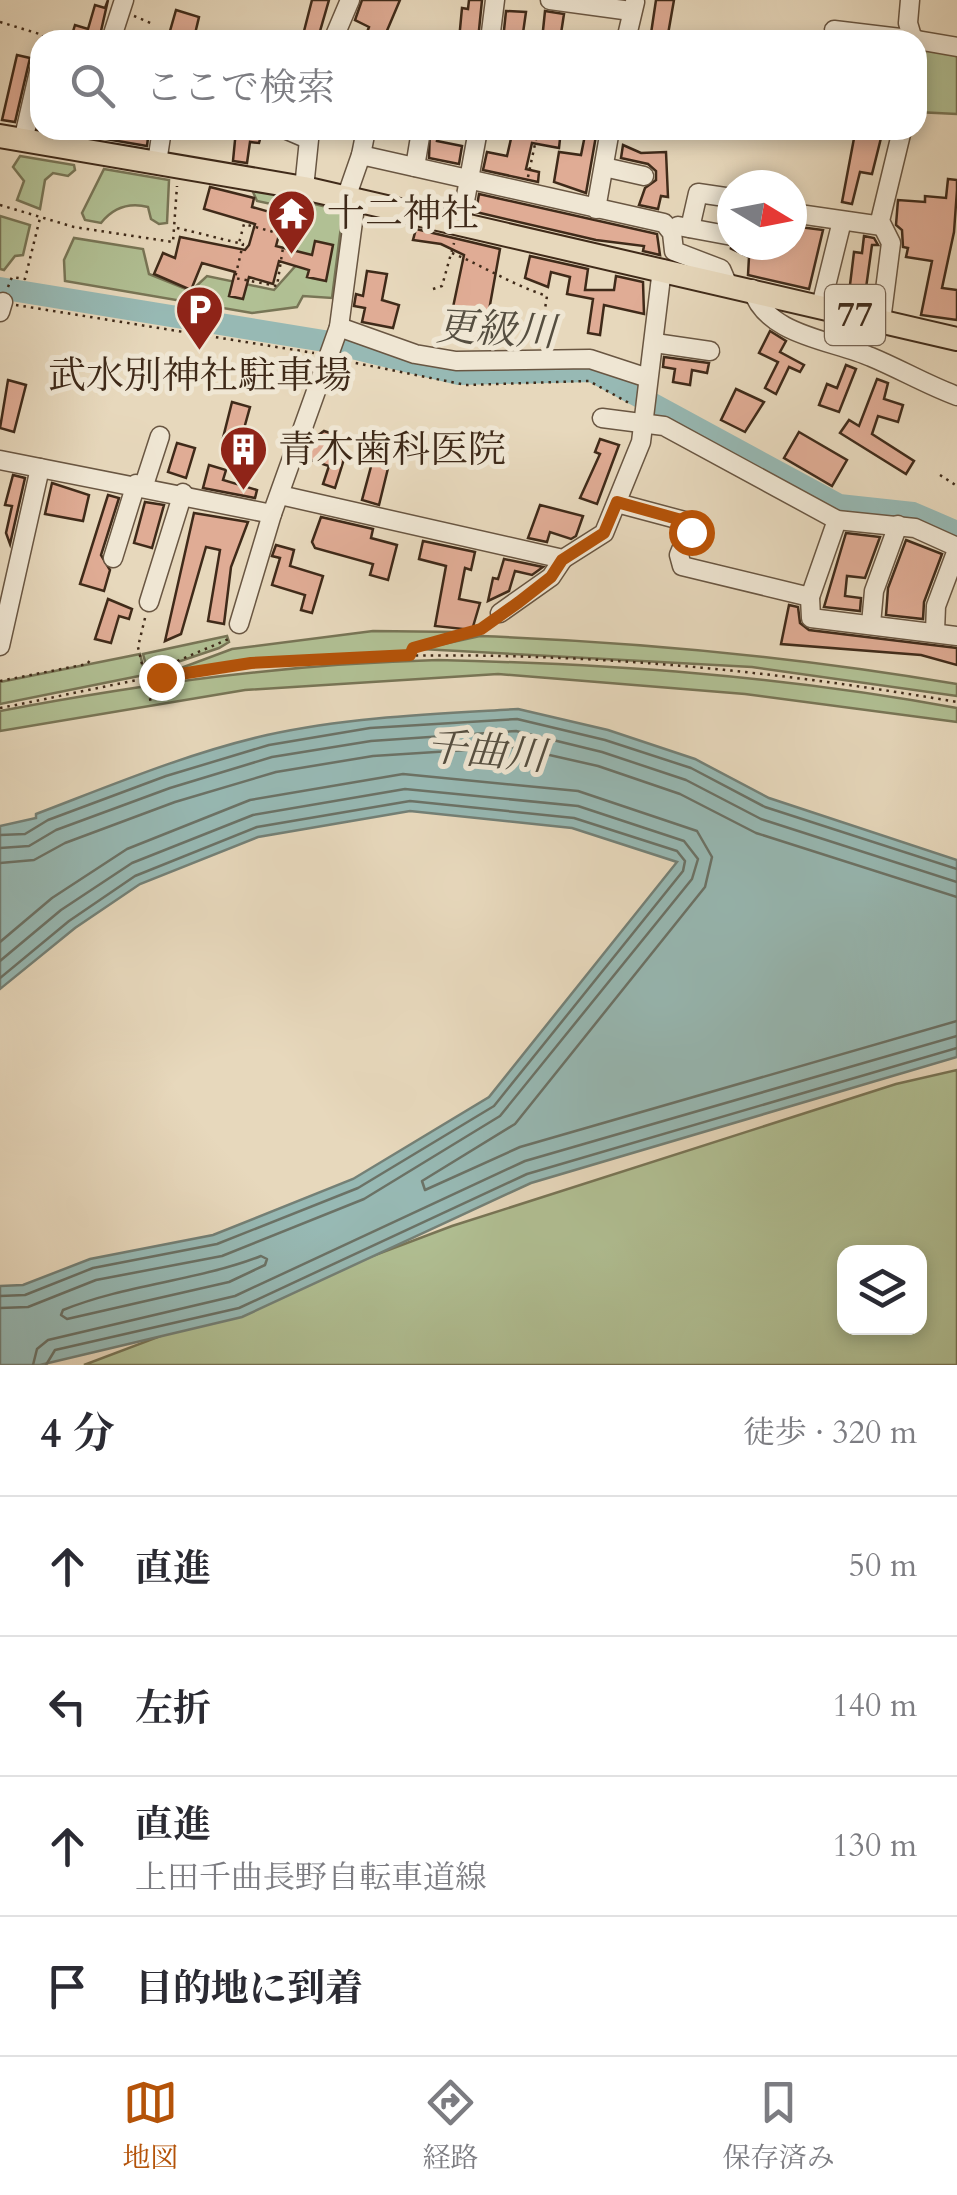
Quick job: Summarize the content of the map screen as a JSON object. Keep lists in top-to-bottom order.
{
  "streets": {
    "main road": ["77"]
  },
  "water": ["更級川", "千曲川"],
  "places": {
    "temple": ["十二神社"],
    "parking": ["武水別神社駐車場"],
    "building": ["青木歯科医院"]
  },
  "north": "right",
  "page": {
    "search": "ここで検索",
    "heading": ["4 分", "徒歩 · 320 m"],
    "list": [
      ["直進", "50 m"],
      ["左折", "140 m"],
      ["直進", "上田千曲長野自転車道線", "130 m"],
      "目的地に到着"
    ],
    "nav": ["地図", "経路", "保存済み"]
  }
}
